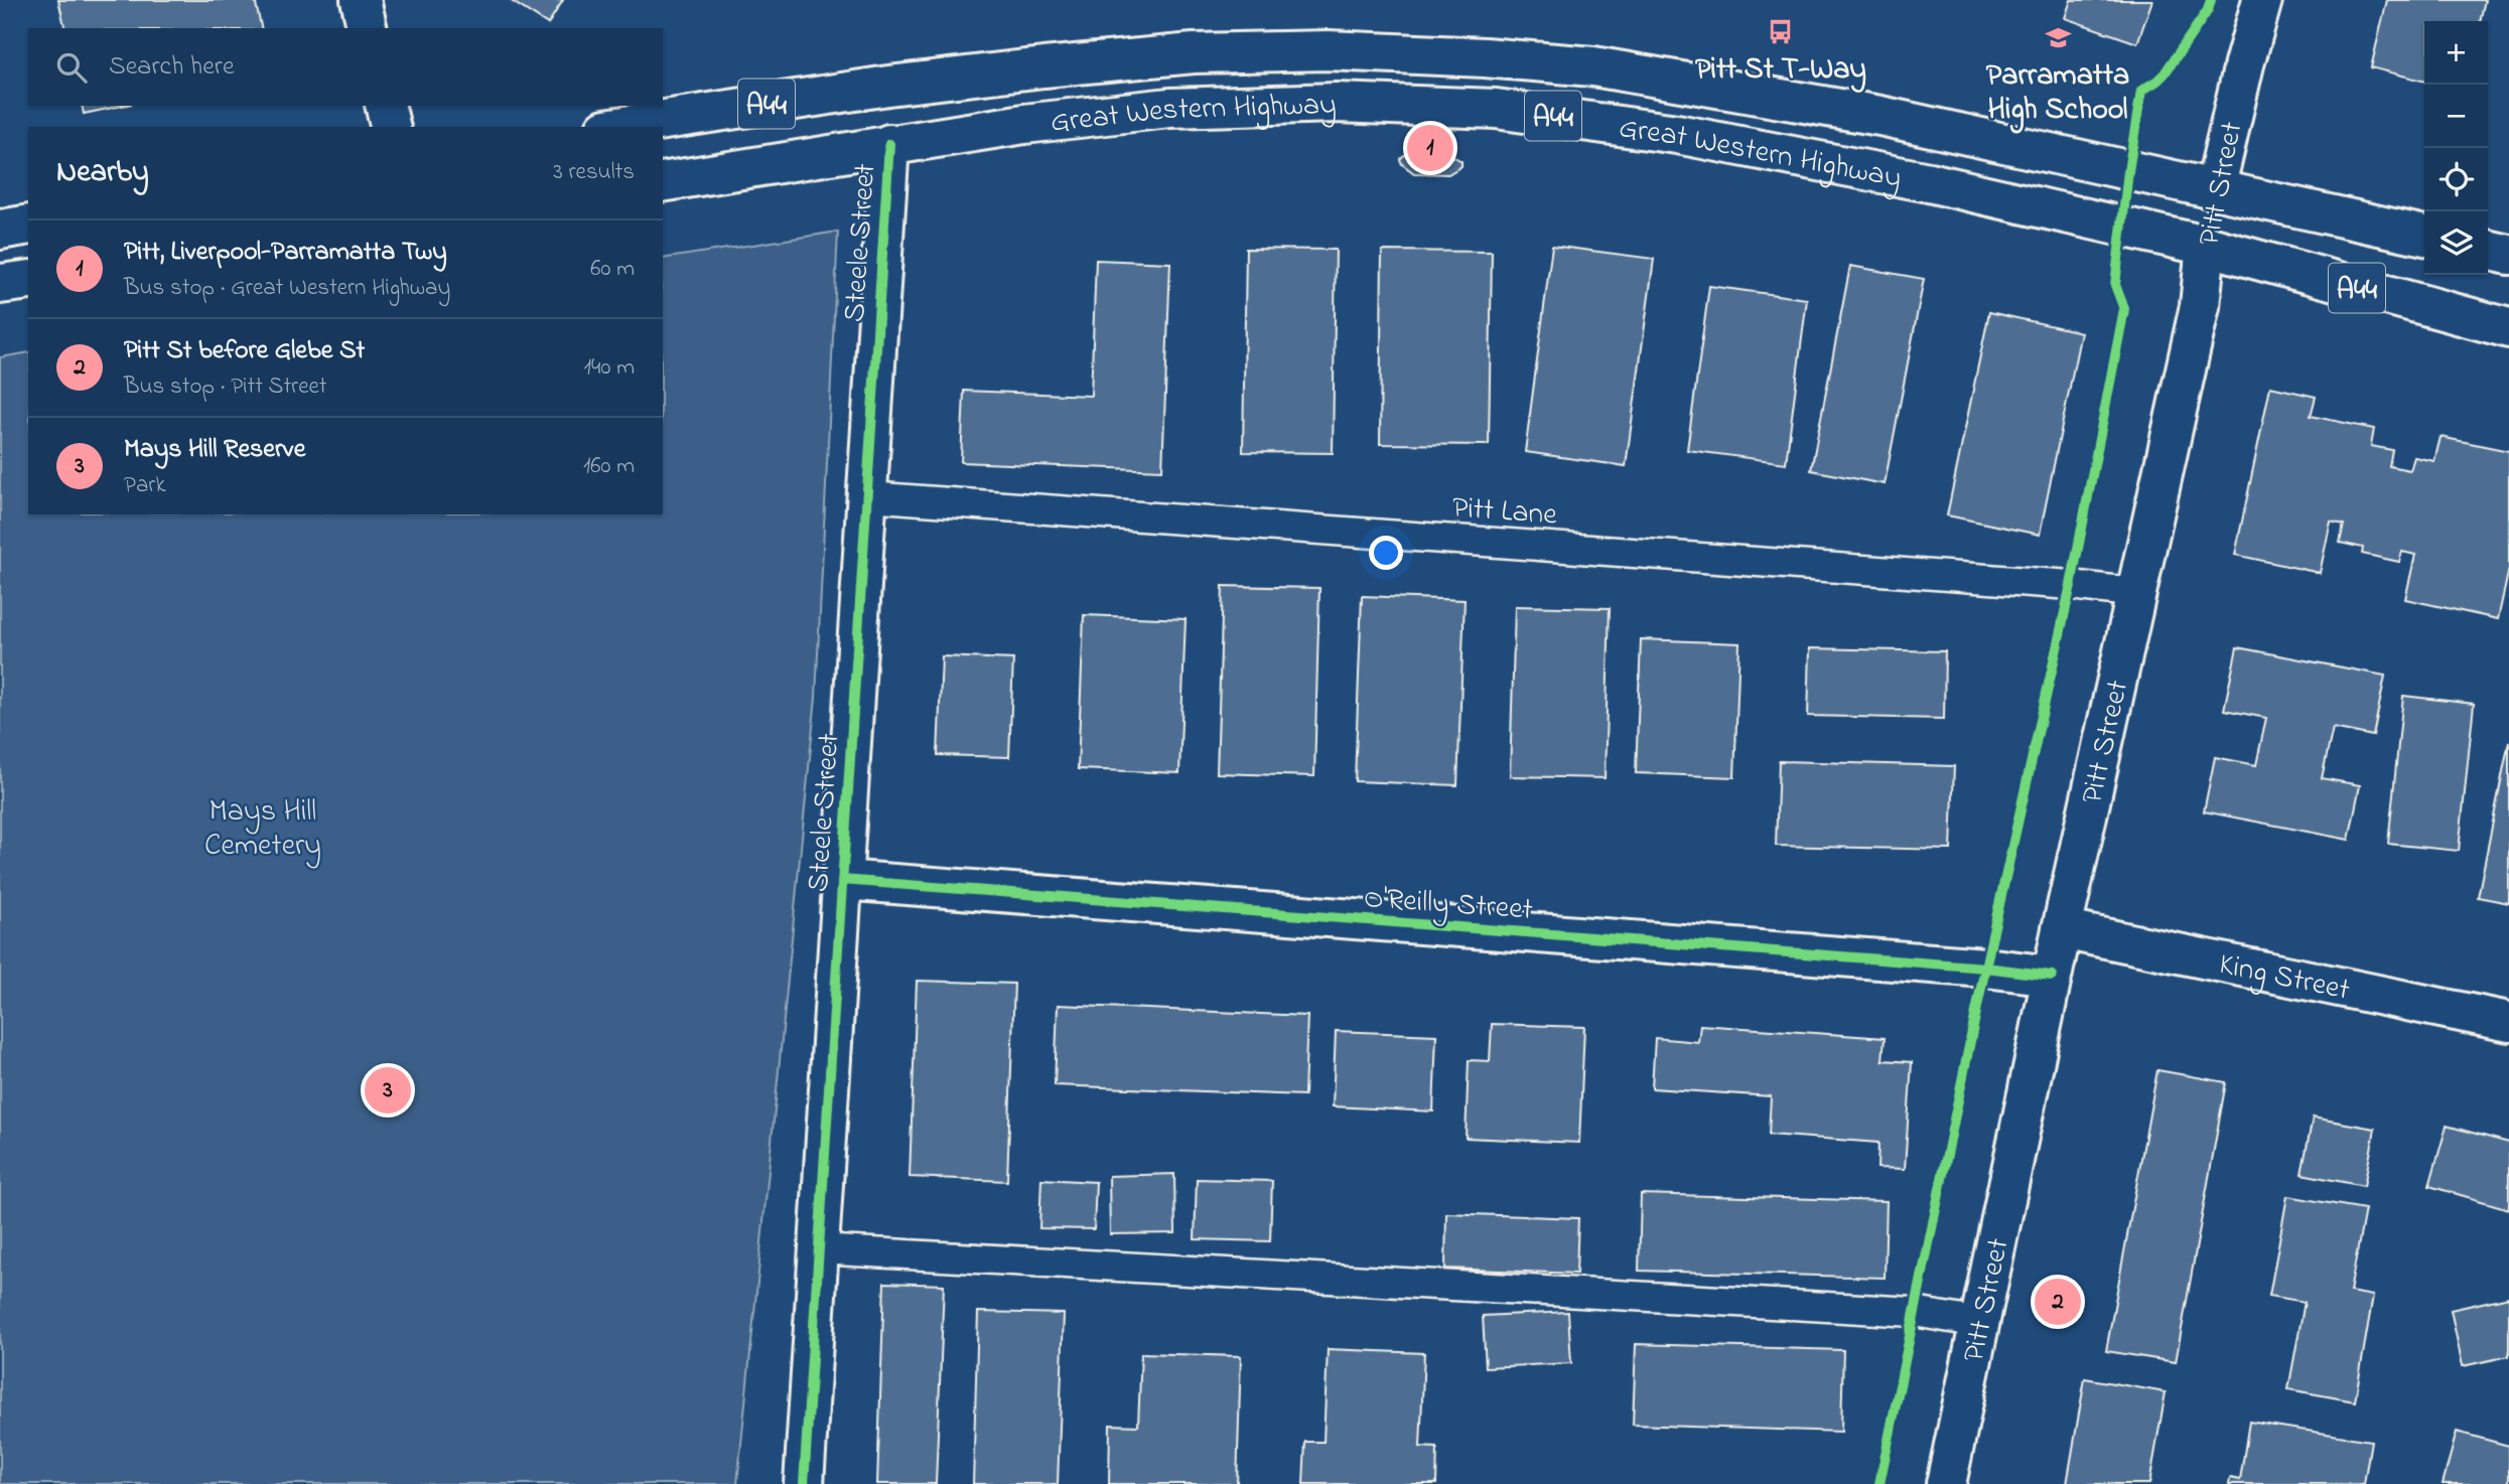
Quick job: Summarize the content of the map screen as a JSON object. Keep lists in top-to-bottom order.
{
  "streets": {
    "main road": [
      "A44",
      "Great Western Highway",
      "Pitt Street",
      "Steele Street",
      "O'Reilly Street",
      "King Street"
    ],
    "lane": ["Pitt Lane"]
  },
  "crossings": [
    ["Great Western Highway", "Pitt Street"],
    ["Great Western Highway", "Steele Street"],
    ["Pitt Street", "Pitt Lane"],
    ["Pitt Street", "O'Reilly Street"],
    ["Pitt Street", "King Street"],
    ["Steele Street", "Pitt Lane"],
    ["Steele Street", "O'Reilly Street"]
  ],
  "parks": ["Mays Hill Cemetery"],
  "places": {
    "bus stop": ["Pitt St T-Way"],
    "school or university": ["Parramatta High School"]
  },
  "page": {
    "map_buttons": ["+", "−"],
    "search": "Search here",
    "pins": ["1", "3", "2"],
    "heading": ["Nearby", "3 results"],
    "list": [
      {
        "mark": "1",
        "name": "Pitt, Liverpool-Parramatta Twy",
        "note": "Bus stop · Great Western Highway",
        "value": "60 m"
      },
      {
        "mark": "2",
        "name": "Pitt St before Glebe St",
        "note": "Bus stop · Pitt Street",
        "value": "140 m"
      },
      {
        "mark": "3",
        "name": "Mays Hill Reserve",
        "note": "Park",
        "value": "160 m"
      }
    ]
  }
}
